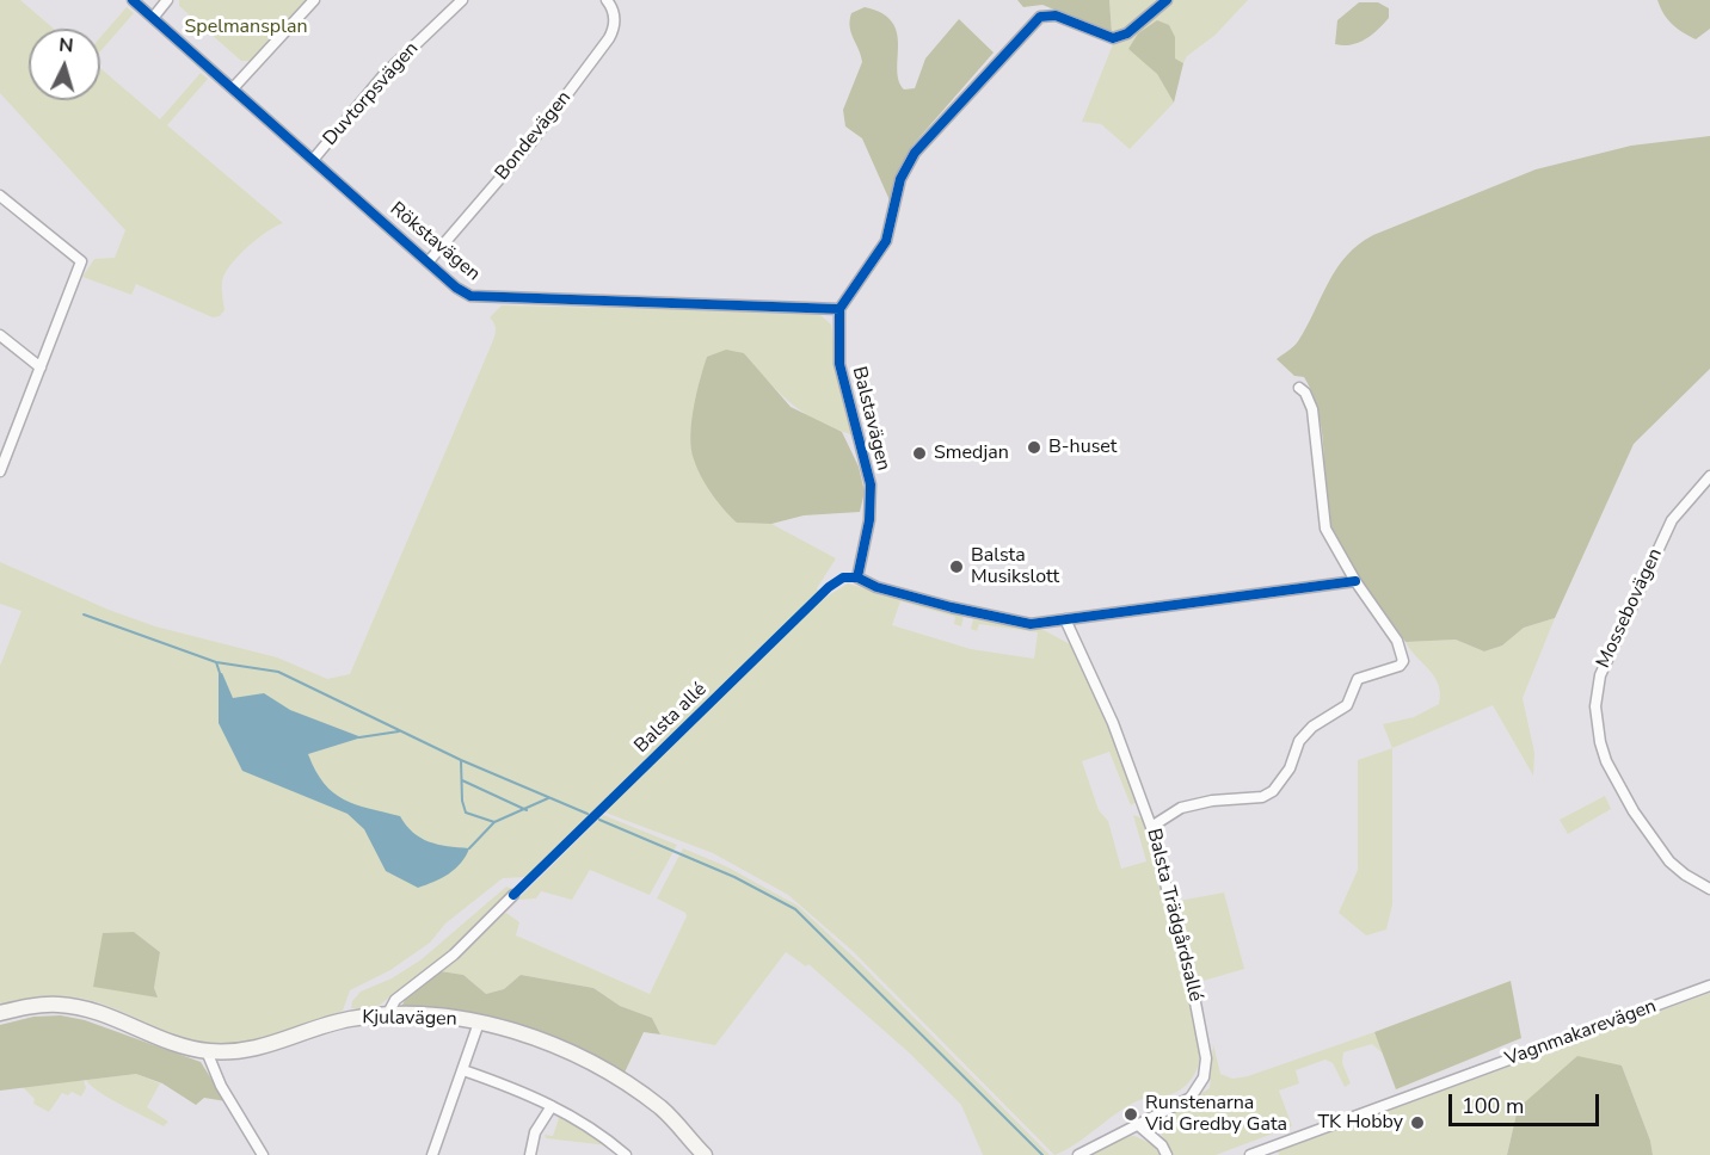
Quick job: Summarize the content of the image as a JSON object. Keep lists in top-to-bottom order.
{
  "streets": {
    "street": [
      "Duvtorpsvägen",
      "Bondevägen",
      "Rökstavägen",
      "Balstavägen",
      "Mossebovägen",
      "Balsta Trädgårdsallé",
      "Kjulavägen",
      "Vagnmakarevägen"
    ],
    "cycle path": ["Balsta allé"]
  },
  "crossings": [
    ["Duvtorpsvägen", "Rökstavägen"],
    ["Bondevägen", "Rökstavägen"],
    ["Rökstavägen", "Balstavägen"],
    ["Balstavägen", "Balsta Trädgårdsallé"]
  ],
  "parks": ["Spelmansplan"],
  "places": [
    "B-huset",
    "Smedjan",
    "Balsta Musikslott",
    "Runstenarna Vid Gredby Gata",
    "TK Hobby"
  ],
  "scale_bar": "100 m",
  "north": "top"
}
